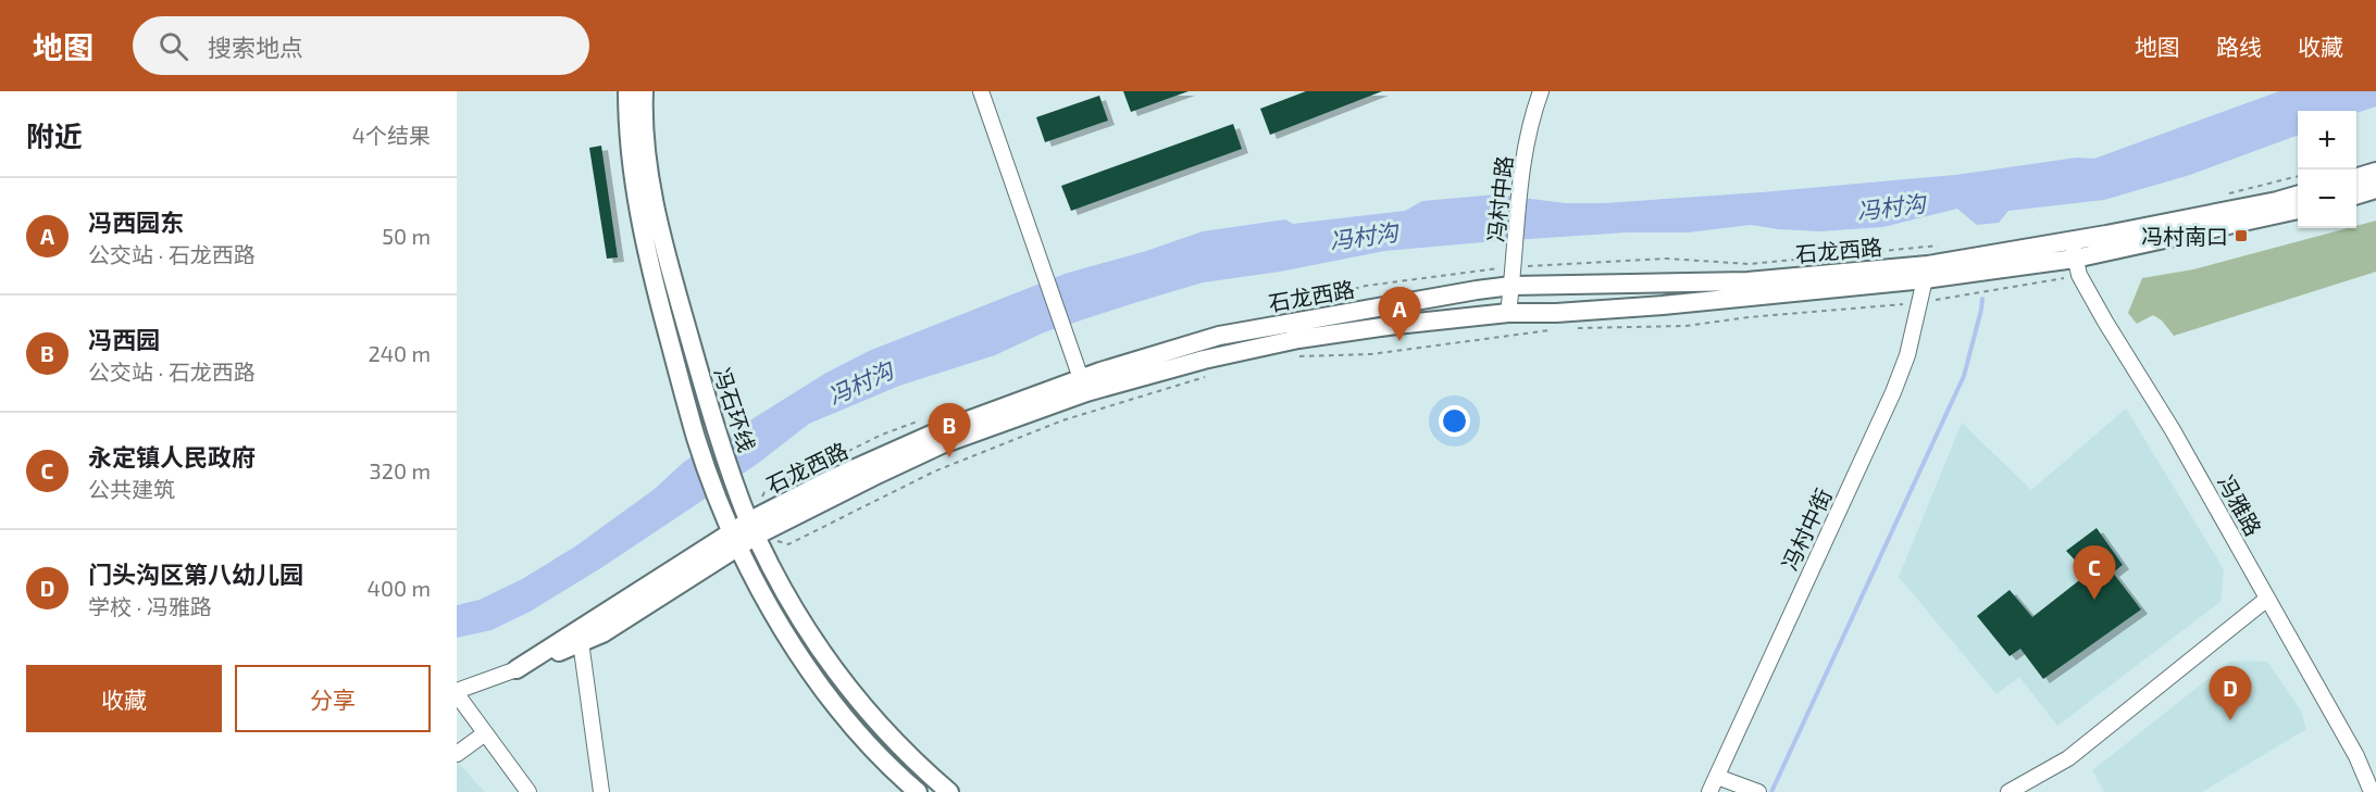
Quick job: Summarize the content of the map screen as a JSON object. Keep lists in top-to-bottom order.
{
  "streets": {
    "main road": ["石龙西路", "冯石环线"],
    "street": ["冯村中路", "冯雅路", "冯村中街"]
  },
  "crossings": [
    ["冯村中路", "石龙西路"],
    ["石龙西路", "冯石环线"],
    ["石龙西路", "冯雅路"],
    ["石龙西路", "冯村中街"]
  ],
  "water": ["冯村沟"],
  "places": {
    "transit": ["冯村南口"]
  },
  "page": {
    "header": "地图",
    "search": "搜索地点",
    "nav": ["地图", "路线", "收藏"],
    "heading": ["附近", "4个结果"],
    "map_buttons": ["+", "−"],
    "list": [
      {
        "mark": "A",
        "name": "冯西园东",
        "note": "公交站 · 石龙西路",
        "value": "50 m"
      },
      {
        "mark": "B",
        "name": "冯西园",
        "note": "公交站 · 石龙西路",
        "value": "240 m"
      },
      {
        "mark": "C",
        "name": "永定镇人民政府",
        "note": "公共建筑",
        "value": "320 m"
      },
      {
        "mark": "D",
        "name": "门头沟区第八幼儿园",
        "note": "学校 · 冯雅路",
        "value": "400 m"
      }
    ],
    "pins": [
      "A",
      "B",
      "C",
      "D"
    ],
    "buttons": ["收藏", "分享"]
  }
}
